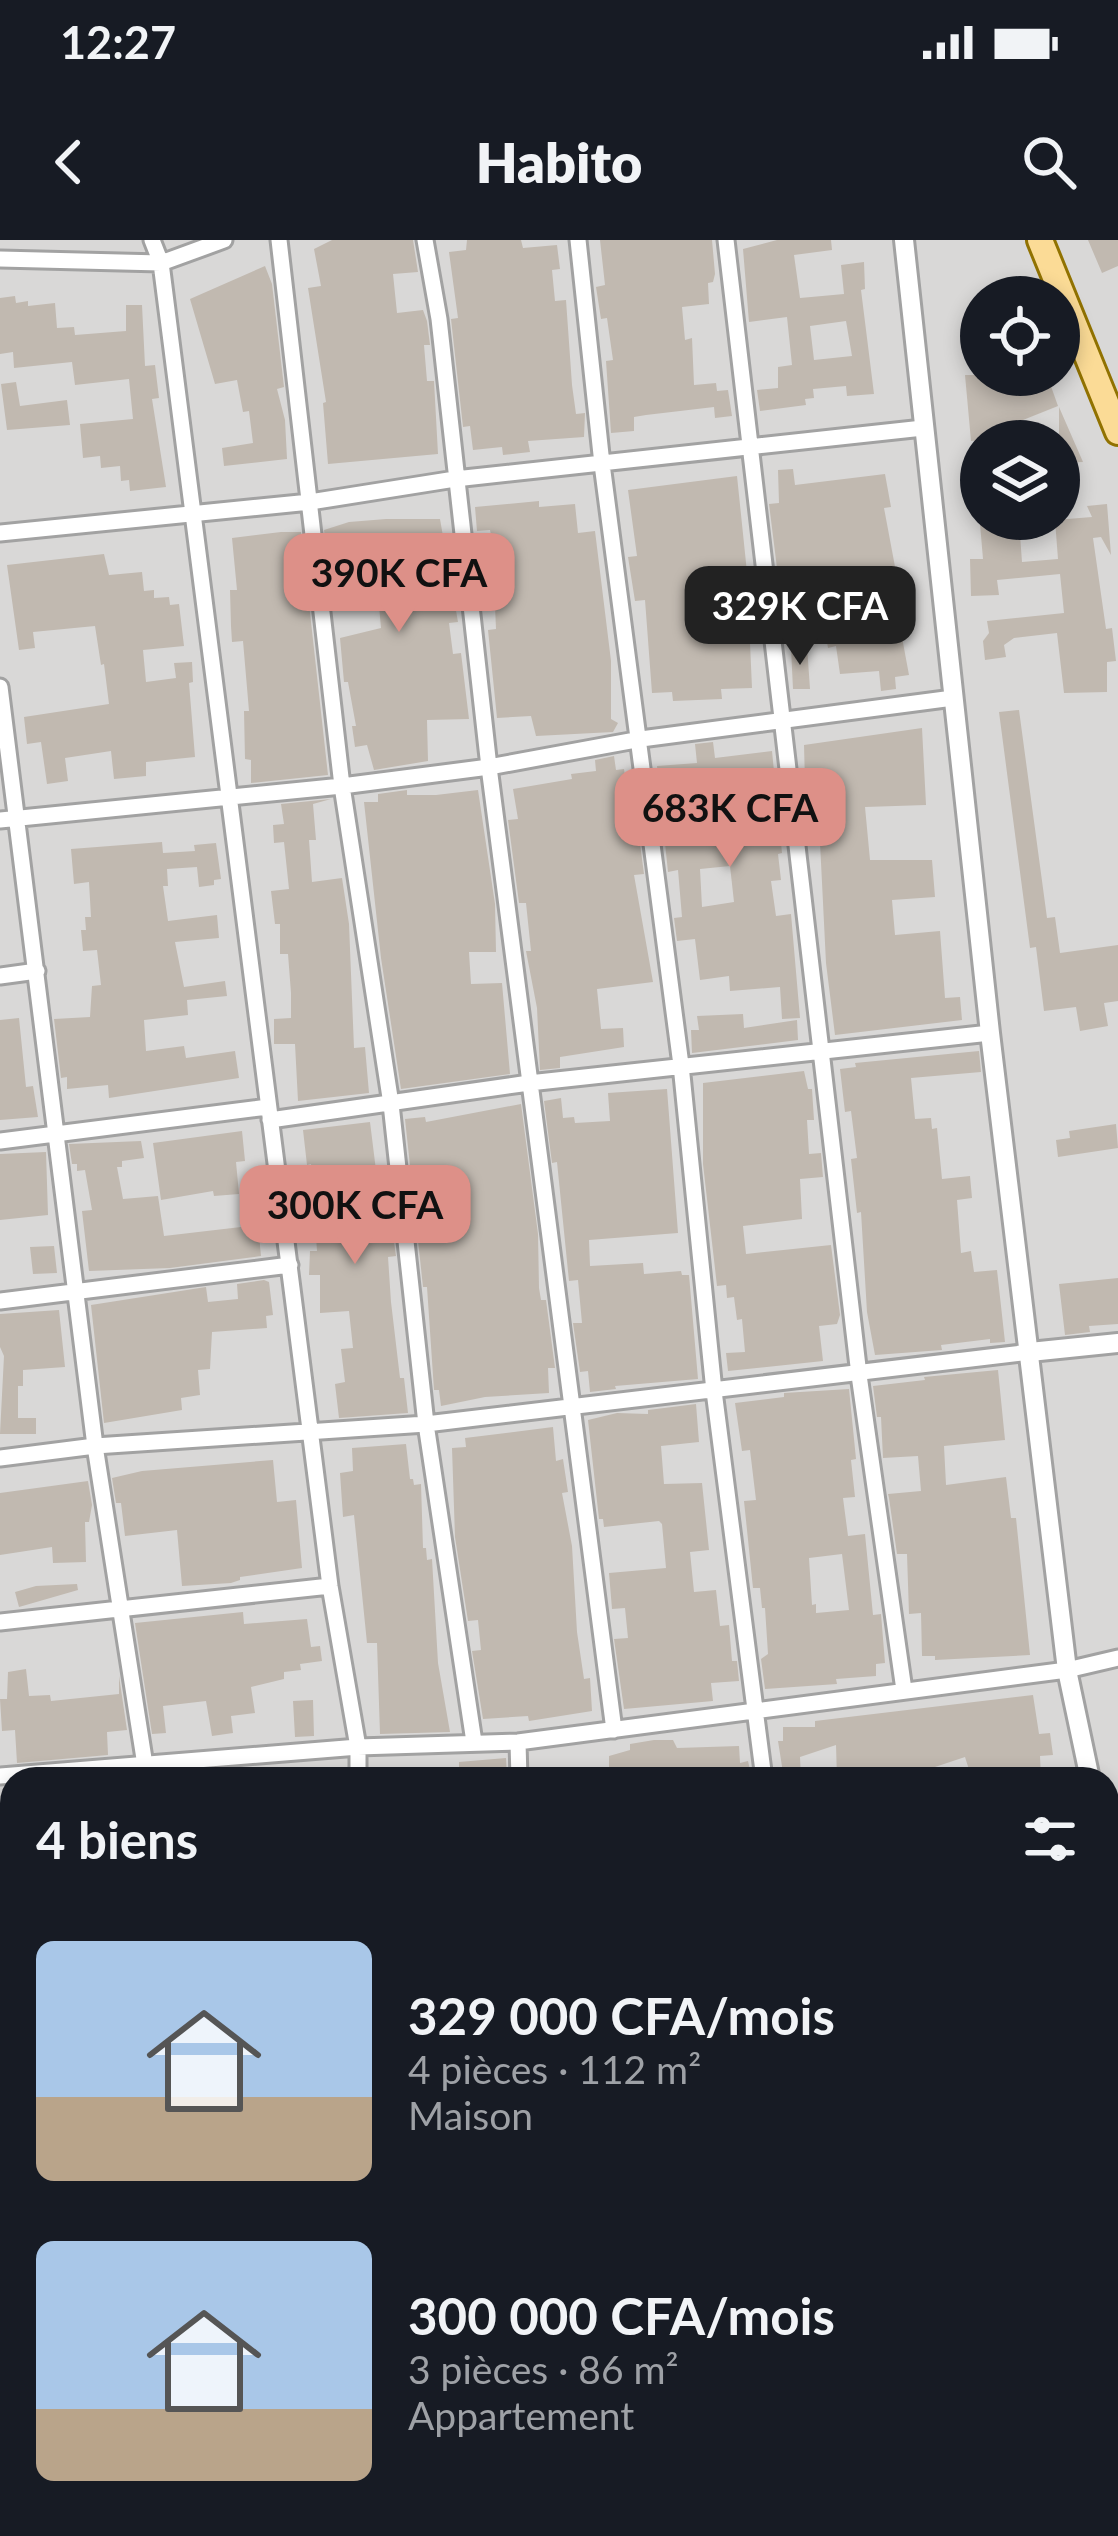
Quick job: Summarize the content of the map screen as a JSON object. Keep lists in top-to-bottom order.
{
  "page": {
    "status": "12:27",
    "header": "Habito",
    "price": [
      "390K CFA",
      "329K CFA",
      "683K CFA",
      "300K CFA"
    ],
    "heading": "4 biens",
    "list": [
      {
        "name": "329 000 CFA/mois",
        "note": "4 pièces · 112 m² · Maison"
      },
      {
        "name": "300 000 CFA/mois",
        "note": "3 pièces · 86 m² · Appartement"
      }
    ]
  }
}
